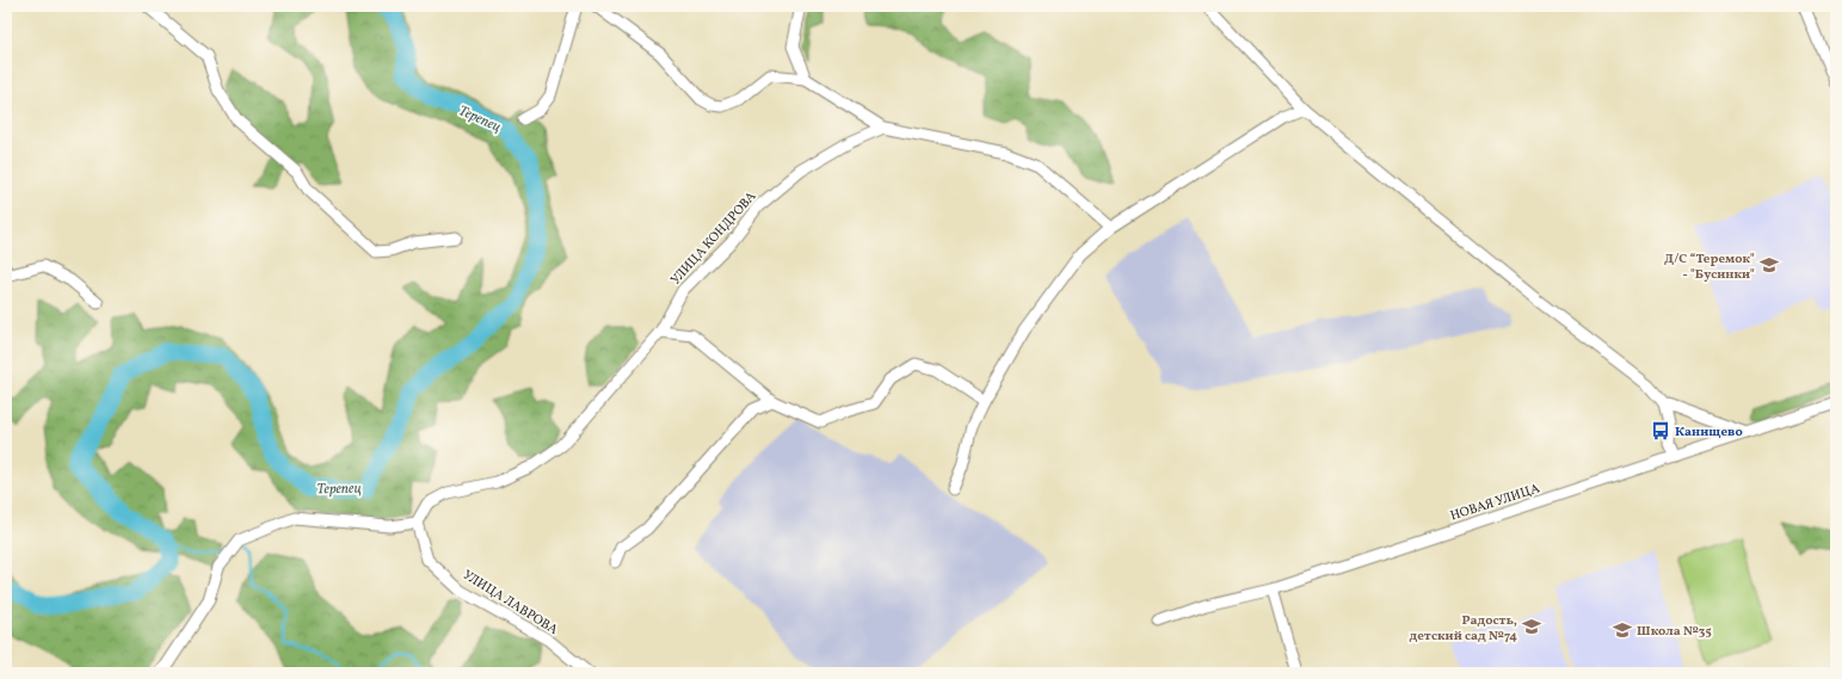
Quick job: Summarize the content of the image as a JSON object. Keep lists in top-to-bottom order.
{
  "streets": {
    "street": ["УЛИЦА КОНДРОВА", "НОВАЯ УЛИЦА", "УЛИЦА ЛАВРОВА"]
  },
  "crossings": [
    ["УЛИЦА КОНДРОВА", "УЛИЦА ЛАВРОВА"]
  ],
  "water": ["Терепец"],
  "places": {
    "school or university": ["Д/С “Теремок\" - \"Бусинки\"", "Радость, детский сад №74", "Школа №35"],
    "bus stop": ["Канищево"]
  }
}
